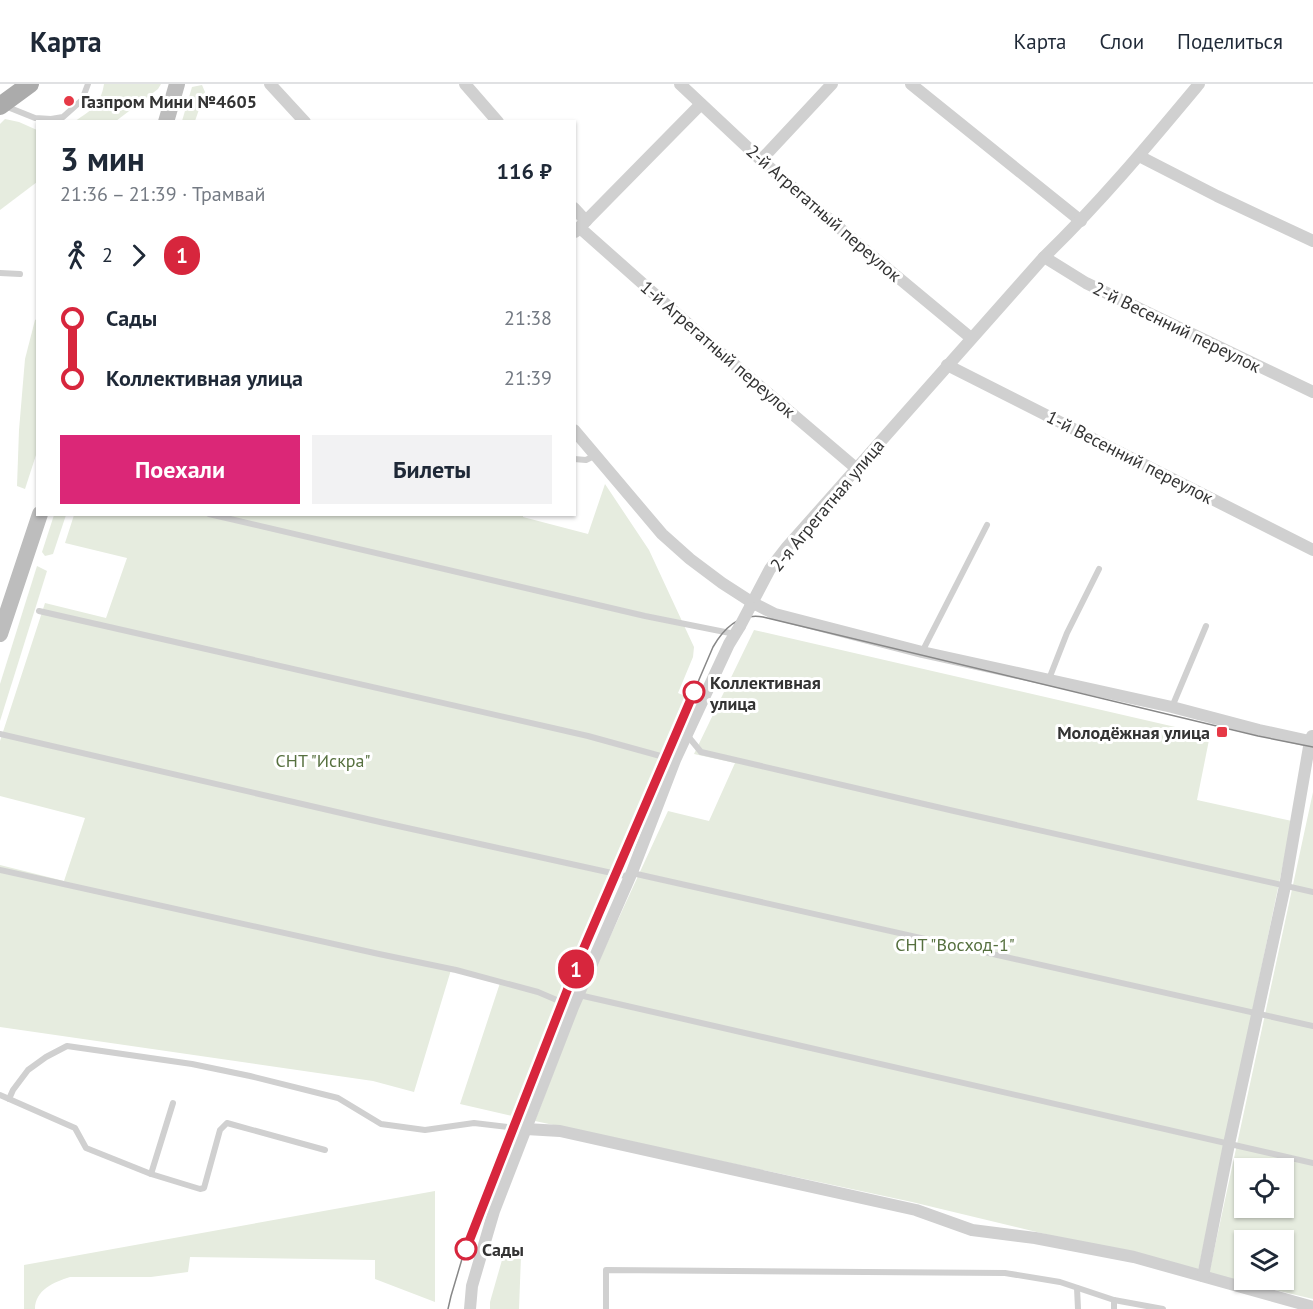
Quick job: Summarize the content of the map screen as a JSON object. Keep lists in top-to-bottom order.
{
  "streets": {
    "street": [
      "2-й Агрегатный переулок",
      "2-й Весенний переулок",
      "1-й Агрегатный переулок",
      "1-й Весенний переулок",
      "2-я Агрегатная улица"
    ]
  },
  "crossings": [
    ["2-й Агрегатный переулок", "2-я Агрегатная улица"],
    ["2-й Весенний переулок", "2-я Агрегатная улица"],
    ["1-й Агрегатный переулок", "2-я Агрегатная улица"],
    ["1-й Весенний переулок", "2-я Агрегатная улица"]
  ],
  "parks": ["СНТ \"Искра\"", "СНТ \"Восход-1\""],
  "places": {
    "other": ["Газпром Мини №4605", "Коллективная улица", "Сады"],
    "transit": ["Молодёжная улица"]
  },
  "lines": ["tram line 1"],
  "page": {
    "header": "Карта",
    "nav": ["Карта", "Слои", "Поделиться"],
    "on_map": "1",
    "heading": ["3 мин", "21:36 – 21:39 · Трамвай", "116 ₽"],
    "legs": ["2", "1"],
    "list": [
      {
        "name": "Сады",
        "value": "21:38"
      },
      {
        "name": "Коллективная улица",
        "value": "21:39"
      }
    ],
    "buttons": ["Поехали", "Билеты"]
  }
}
